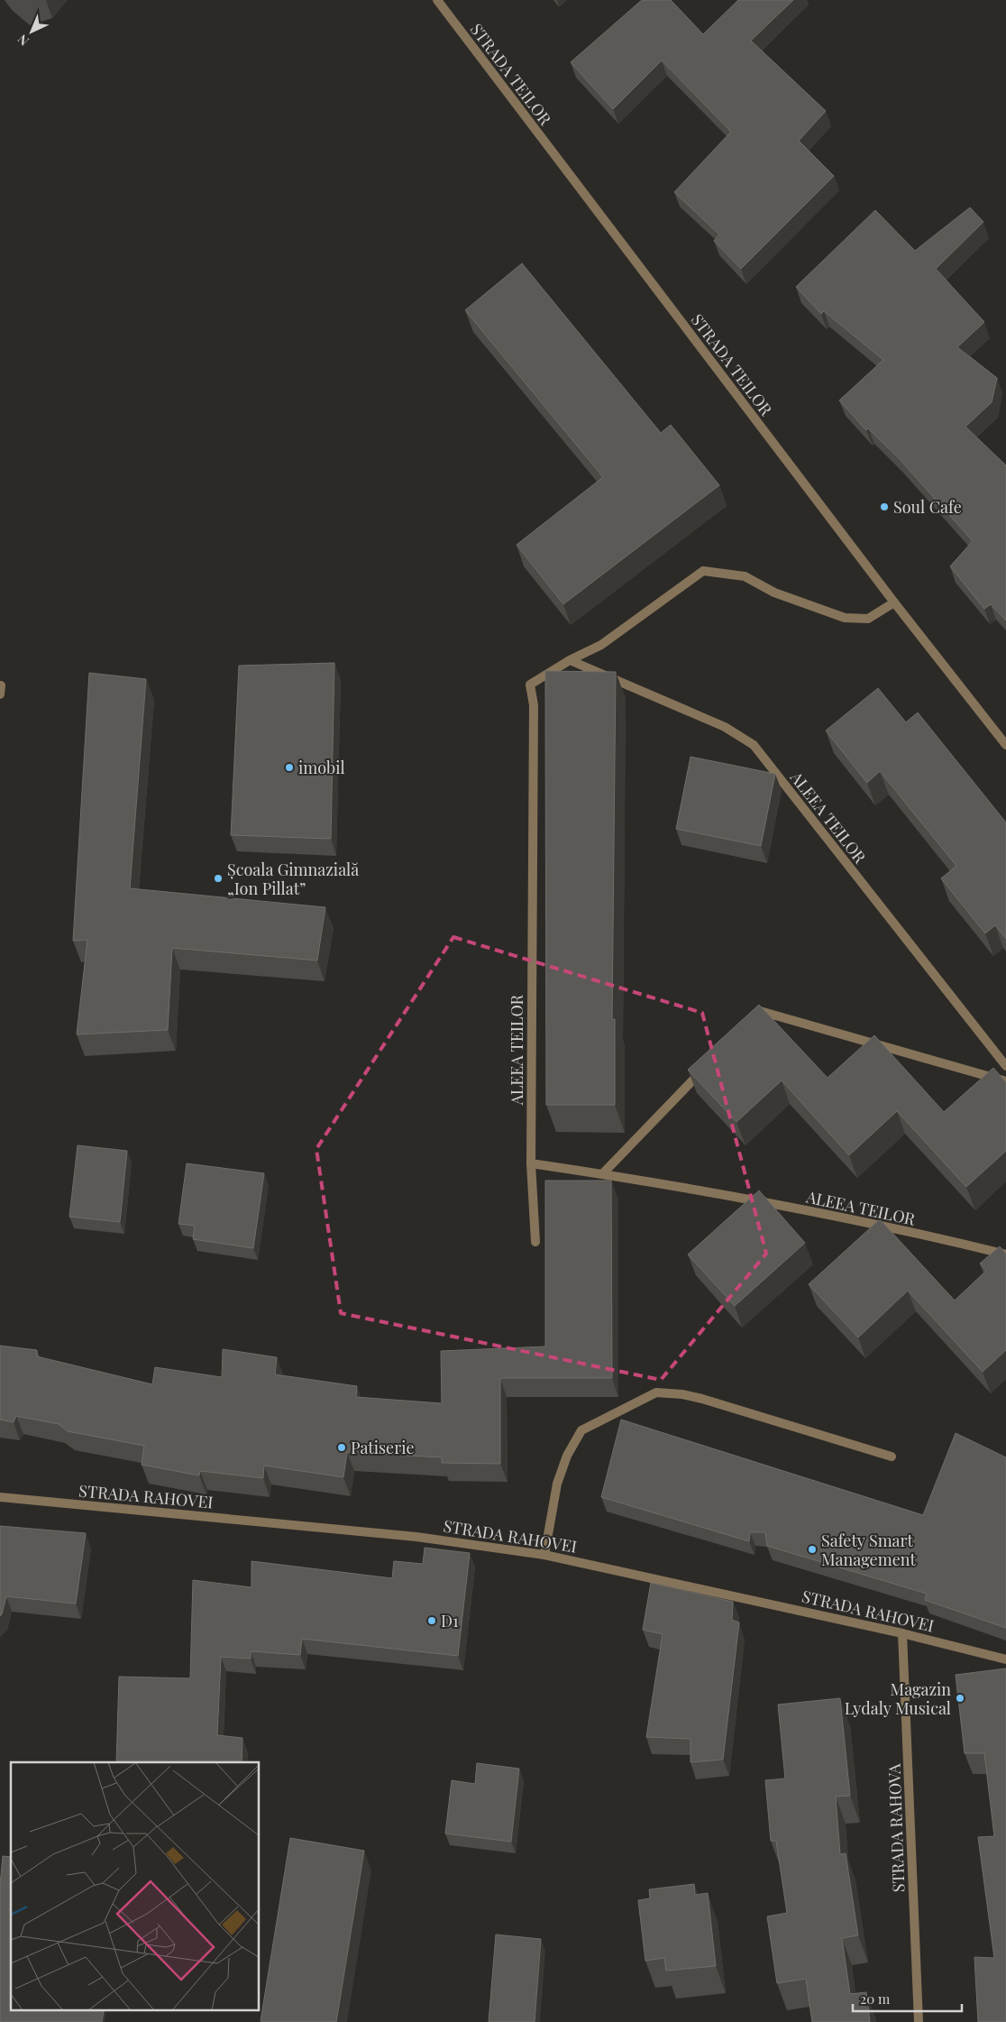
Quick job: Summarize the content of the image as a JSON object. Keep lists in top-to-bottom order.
{
  "streets": {
    "street": [
      "STRADA TEILOR",
      "ALEEA TEILOR",
      "STRADA RAHOVEI",
      "STRADA RAHOVA"
    ]
  },
  "crossings": [
    ["STRADA TEILOR", "ALEEA TEILOR"],
    ["STRADA RAHOVEI", "STRADA RAHOVA"]
  ],
  "places": [
    "Soul Cafe",
    "imobil",
    "Școala Gimnazială „Ion Pillat”",
    "Patiserie",
    "Safety Smart Management",
    "D1",
    "Magazin Lydaly Musical"
  ],
  "scale_bar": "20 m",
  "north": "bottom left"
}
